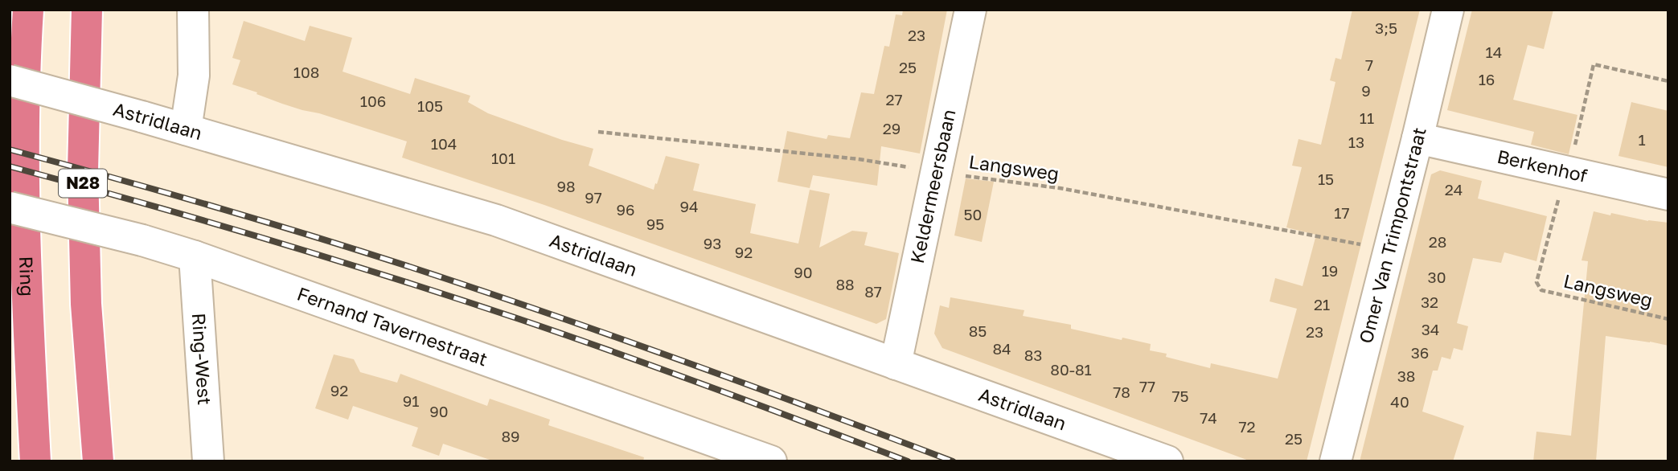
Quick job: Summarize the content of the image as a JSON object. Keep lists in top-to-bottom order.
{
  "streets": {
    "highway": ["N28", "Ring"],
    "street": [
      "Astridlaan",
      "Berkenhof",
      "Keldermeersbaan",
      "Omer Van Trimpontstraat",
      "Fernand Tavernestraat",
      "Ring-West"
    ],
    "path": ["Langsweg"]
  },
  "crossings": [
    ["Astridlaan", "Keldermeersbaan"],
    ["Astridlaan", "Ring"],
    ["Berkenhof", "Omer Van Trimpontstraat"],
    ["Langsweg", "Keldermeersbaan"],
    ["Langsweg", "Omer Van Trimpontstraat"],
    ["Fernand Tavernestraat", "Ring-West"]
  ],
  "house_numbers": [
    "3;5",
    "23",
    "14",
    "7",
    "25",
    "108",
    "16",
    "9",
    "27",
    "106",
    "105",
    "11",
    "29",
    "1",
    "13",
    "104",
    "101",
    "15",
    "98",
    "24",
    "97",
    "94",
    "96",
    "17",
    "50",
    "95",
    "28",
    "93",
    "92",
    "19",
    "90",
    "30",
    "88",
    "87",
    "32",
    "21",
    "34",
    "85",
    "23",
    "84",
    "36",
    "83",
    "80-81",
    "38",
    "77",
    "92",
    "78",
    "75",
    "91",
    "40",
    "90",
    "74",
    "72",
    "89",
    "25"
  ]
}
